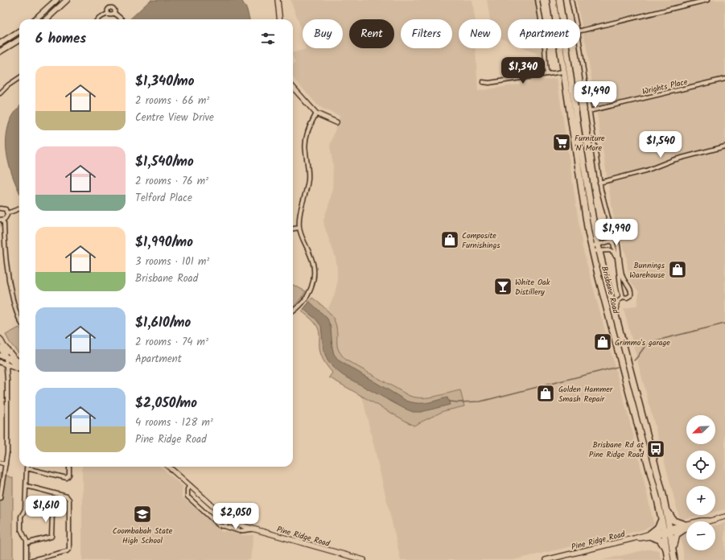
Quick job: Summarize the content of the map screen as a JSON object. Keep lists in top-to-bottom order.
{
  "streets": {
    "highway": ["Brisbane Road"],
    "street": ["Wrights Place", "Pine Ridge Road"]
  },
  "crossings": [
    ["Brisbane Road", "Pine Ridge Road"]
  ],
  "places": {
    "supermarket": ["Furniture 'N' More"],
    "shop": [
      "Composite Furnishings",
      "Bunnings Warehouse",
      "Grimmo's garage",
      "Golden Hammer Smash Repair"
    ],
    "bar": ["White Oak Distillery"],
    "bus stop": ["Brisbane Rd at Pine Ridge Road"],
    "school or university": ["Coombabah State High School"]
  },
  "north": "bottom left",
  "page": {
    "chip": [
      "Buy",
      "Rent",
      "Filters",
      "New",
      "Apartment"
    ],
    "heading": "6 homes",
    "price": [
      "$1,340",
      "$1,490",
      "$1,540",
      "$1,990",
      "$1,610",
      "$2,050"
    ],
    "list": [
      {
        "name": "$1,340/mo",
        "note": "2 rooms · 66 m² · Centre View Drive"
      },
      {
        "name": "$1,540/mo",
        "note": "2 rooms · 76 m² · Telford Place"
      },
      {
        "name": "$1,990/mo",
        "note": "3 rooms · 101 m² · Brisbane Road"
      },
      {
        "name": "$1,610/mo",
        "note": "2 rooms · 74 m² · Apartment"
      },
      {
        "name": "$2,050/mo",
        "note": "4 rooms · 128 m² · Pine Ridge Road"
      }
    ],
    "map_buttons": ["+", "−"]
  }
}
